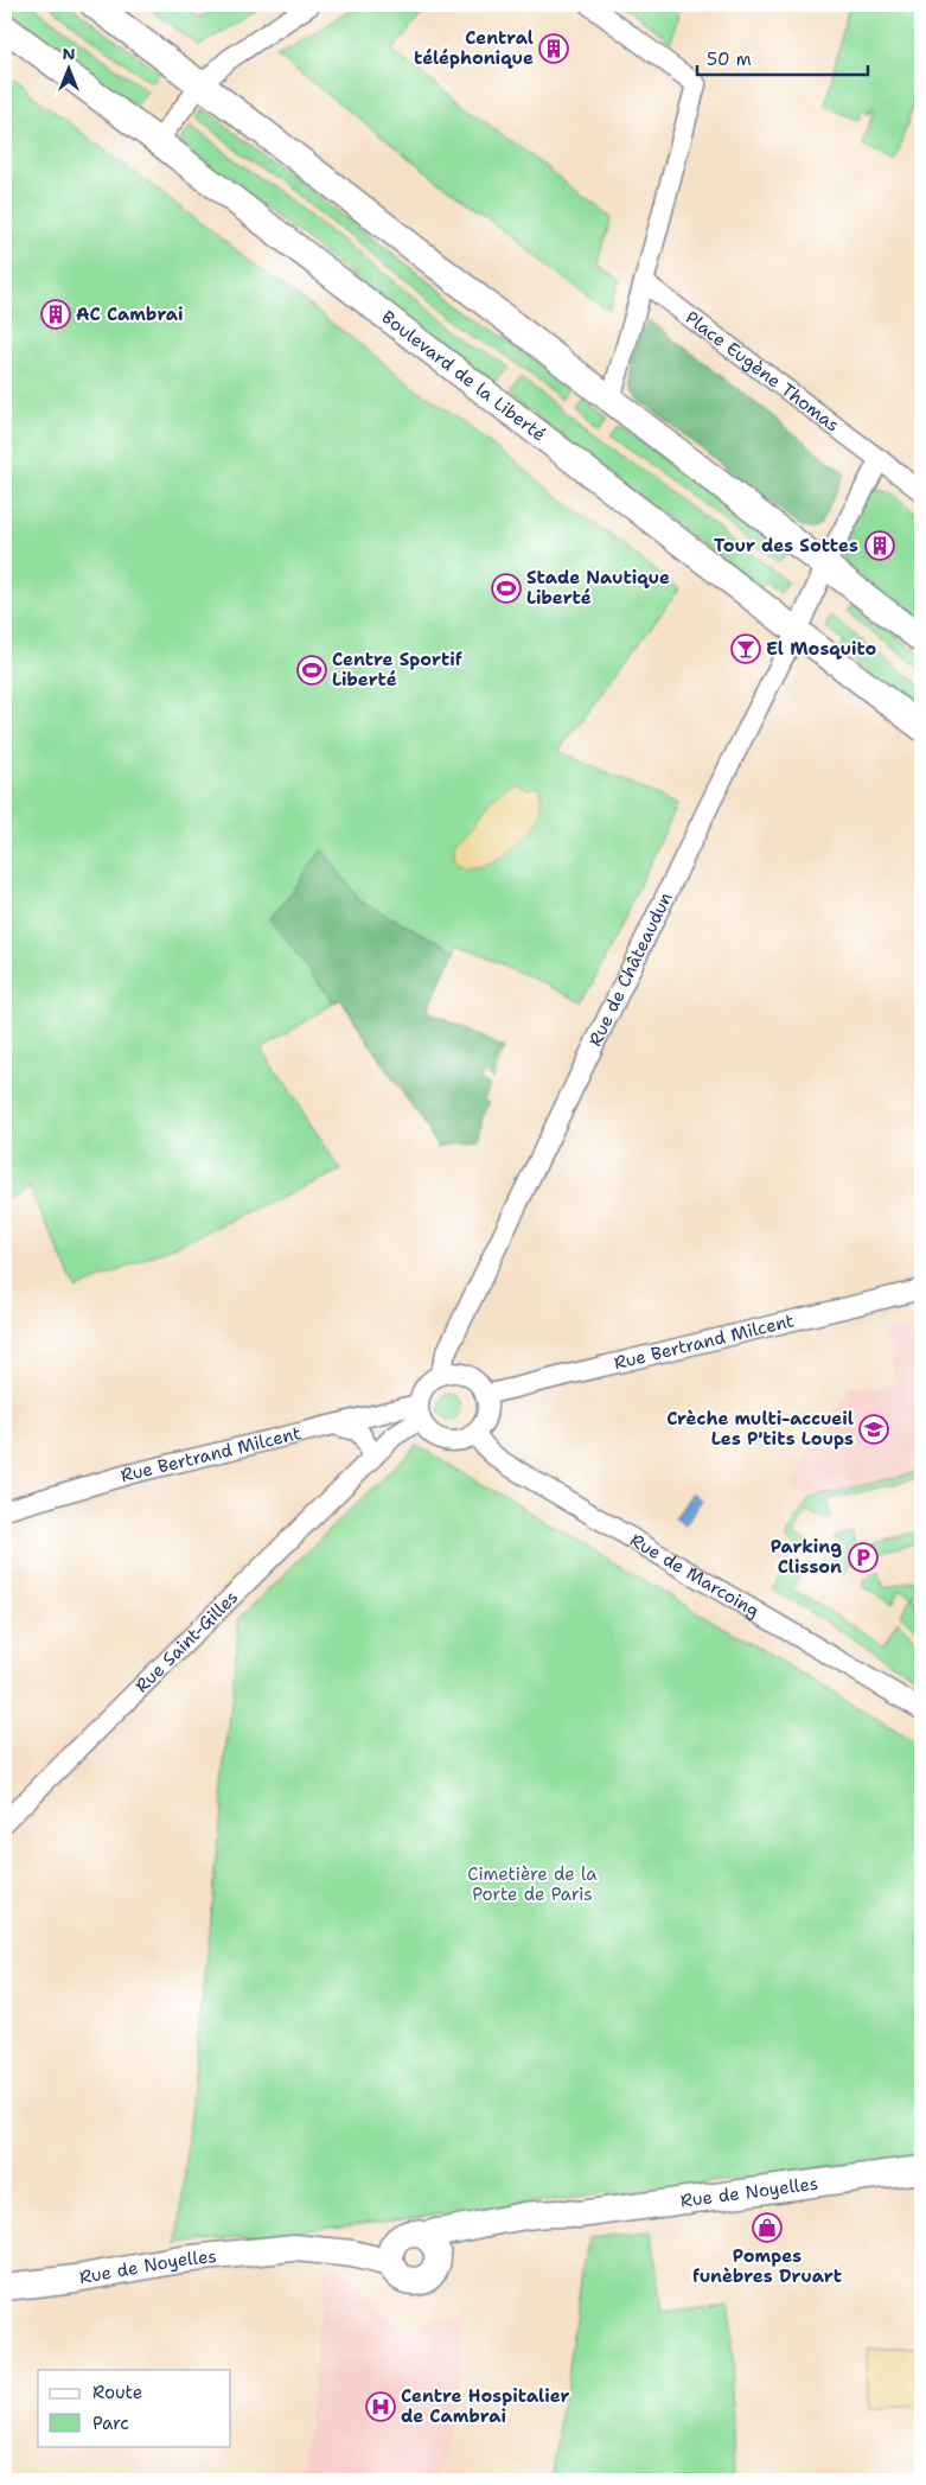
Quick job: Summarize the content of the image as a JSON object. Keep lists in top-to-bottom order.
{
  "streets": {
    "main road": ["Boulevard de la Liberté", "Rue de Noyelles"],
    "street": [
      "Place Eugène Thomas",
      "Rue de Châteaudun",
      "Rue Bertrand Milcent",
      "Rue de Marcoing",
      "Rue Saint-Gilles"
    ]
  },
  "crossings": [
    ["Boulevard de la Liberté", "Rue de Châteaudun"],
    ["Rue de Châteaudun", "Rue Bertrand Milcent"],
    ["Rue de Châteaudun", "Rue de Marcoing"],
    ["Rue de Châteaudun", "Rue Saint-Gilles"],
    ["Rue Bertrand Milcent", "Rue de Marcoing"],
    ["Rue Bertrand Milcent", "Rue Saint-Gilles"],
    ["Rue de Marcoing", "Rue Saint-Gilles"]
  ],
  "parks": ["Cimetière de la Porte de Paris"],
  "places": {
    "building": ["Central téléphonique", "AC Cambrai", "Tour des Sottes"],
    "sports": ["Stade Nautique Liberté", "Centre Sportif Liberté"],
    "bar": ["El Mosquito"],
    "school or university": ["Crèche multi-accueil Les P'tits Loups"],
    "parking": ["Parking Clisson"],
    "shop": ["Pompes funèbres Druart"],
    "hospital": ["Centre Hospitalier de Cambrai"]
  },
  "legend": ["Route", "Parc"],
  "scale_bar": "50 m",
  "north": "top"
}
